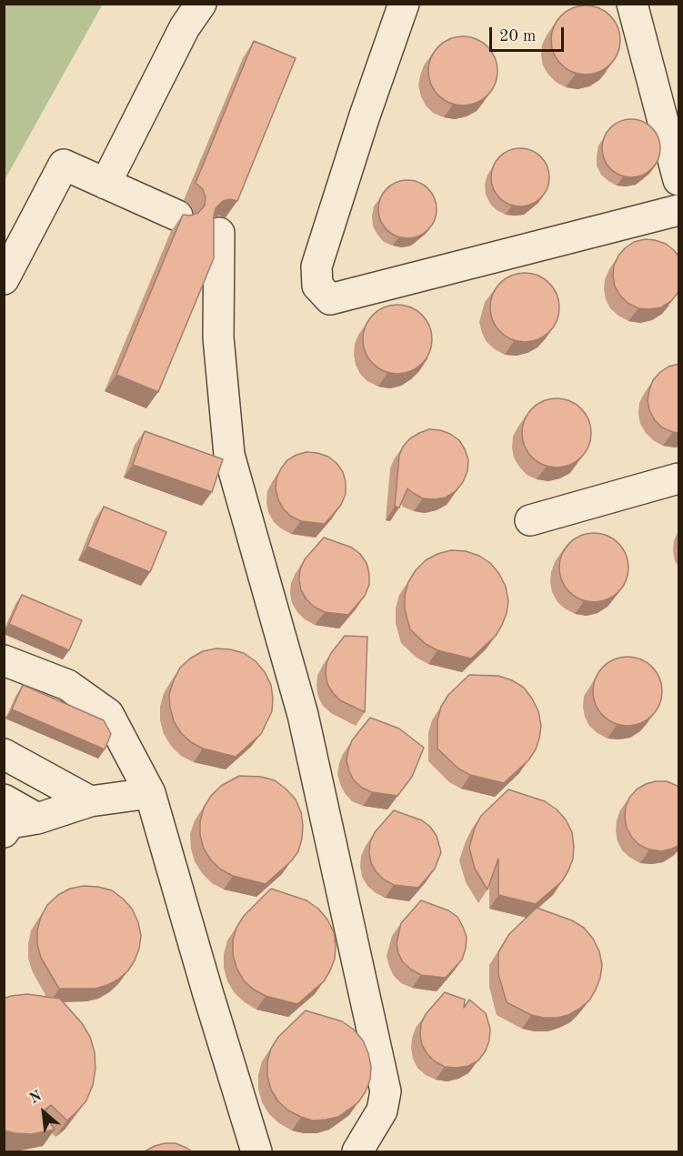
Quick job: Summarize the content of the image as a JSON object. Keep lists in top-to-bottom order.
{
  "scale_bar": "20 m",
  "north": "top left"
}
